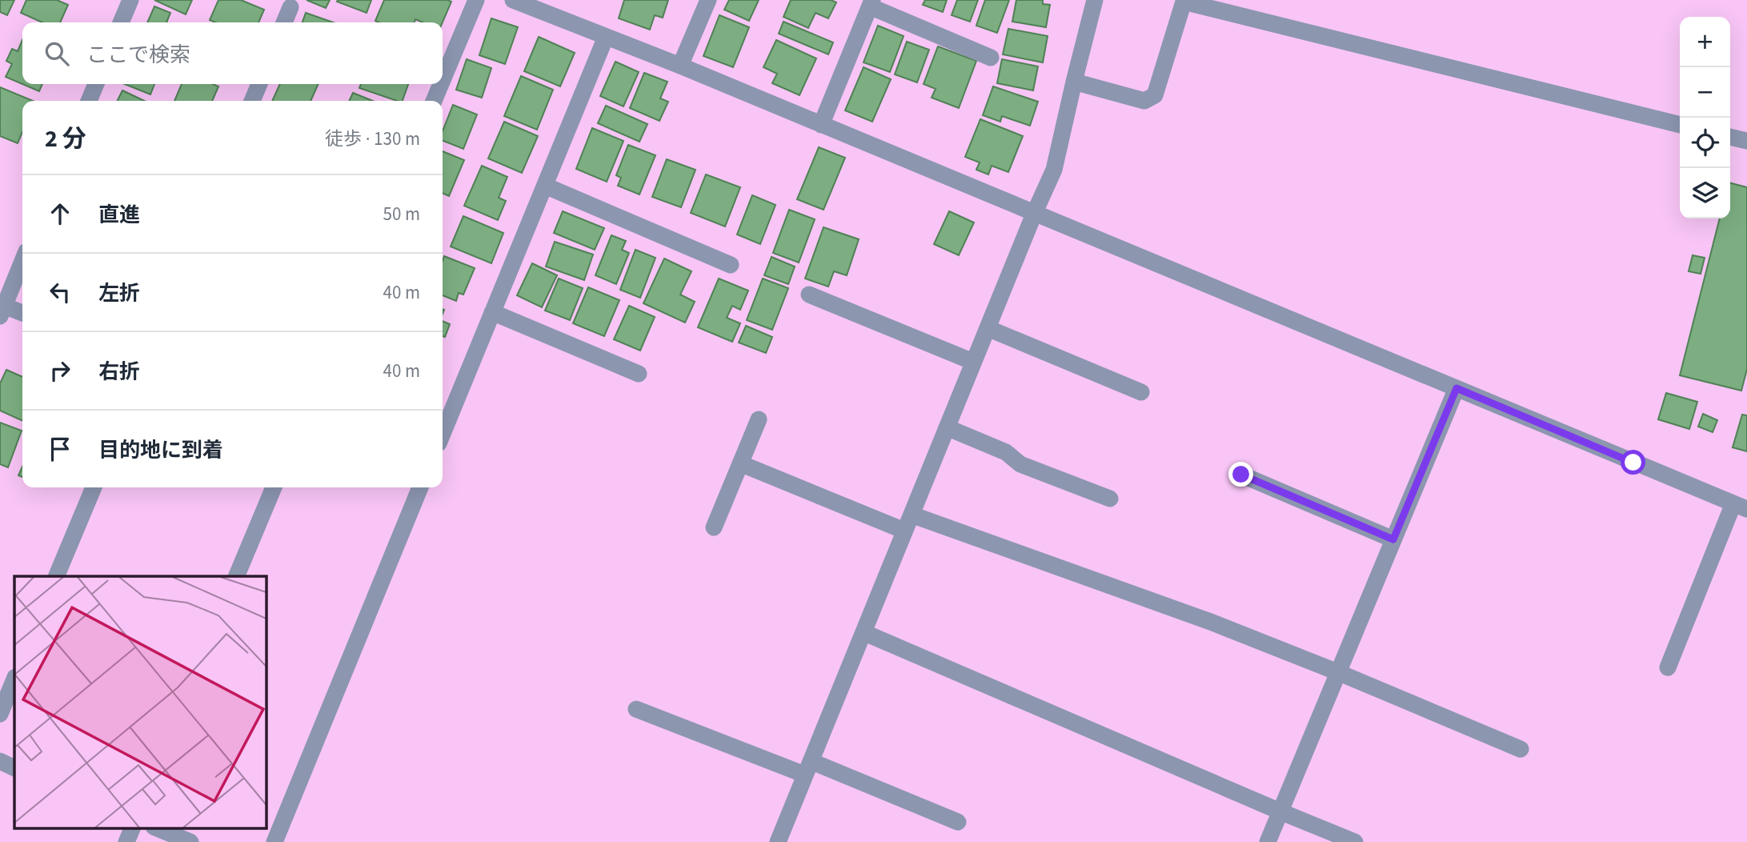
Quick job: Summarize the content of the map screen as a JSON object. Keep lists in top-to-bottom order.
{
  "page": {
    "map_buttons": ["+", "−"],
    "search": "ここで検索",
    "heading": ["2 分", "徒歩 · 130 m"],
    "list": [
      ["直進", "50 m"],
      ["左折", "40 m"],
      ["右折", "40 m"],
      "目的地に到着"
    ]
  }
}
